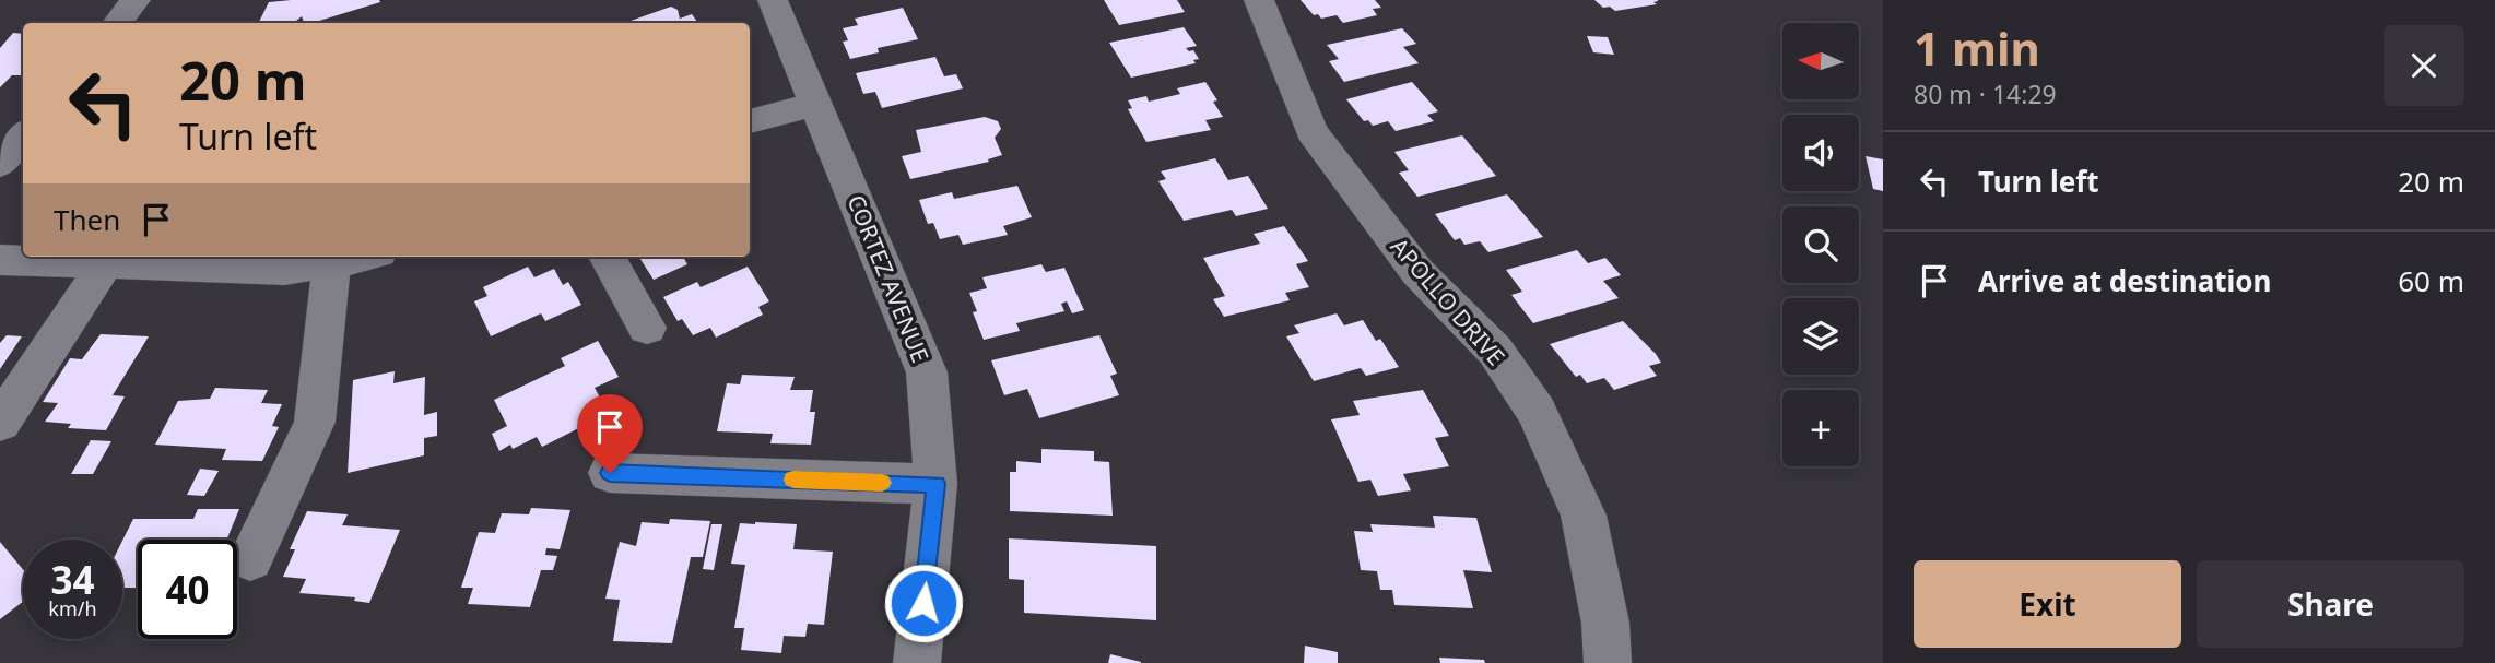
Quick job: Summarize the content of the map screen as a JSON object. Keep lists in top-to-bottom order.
{
  "streets": {
    "street": ["CORTEZ AVENUE", "APOLLO DRIVE"]
  },
  "north": "left",
  "page": {
    "heading": ["1 min", "80 m · 14:29"],
    "map_buttons": "+",
    "turn": ["20 m", "Turn left"],
    "list": [
      {
        "name": "Turn left",
        "value": "20 m"
      },
      {
        "name": "Arrive at destination",
        "value": "60 m"
      }
    ],
    "then": "Then",
    "speed": "34 km/h",
    "limit": "40",
    "buttons": ["Exit", "Share"]
  }
}
